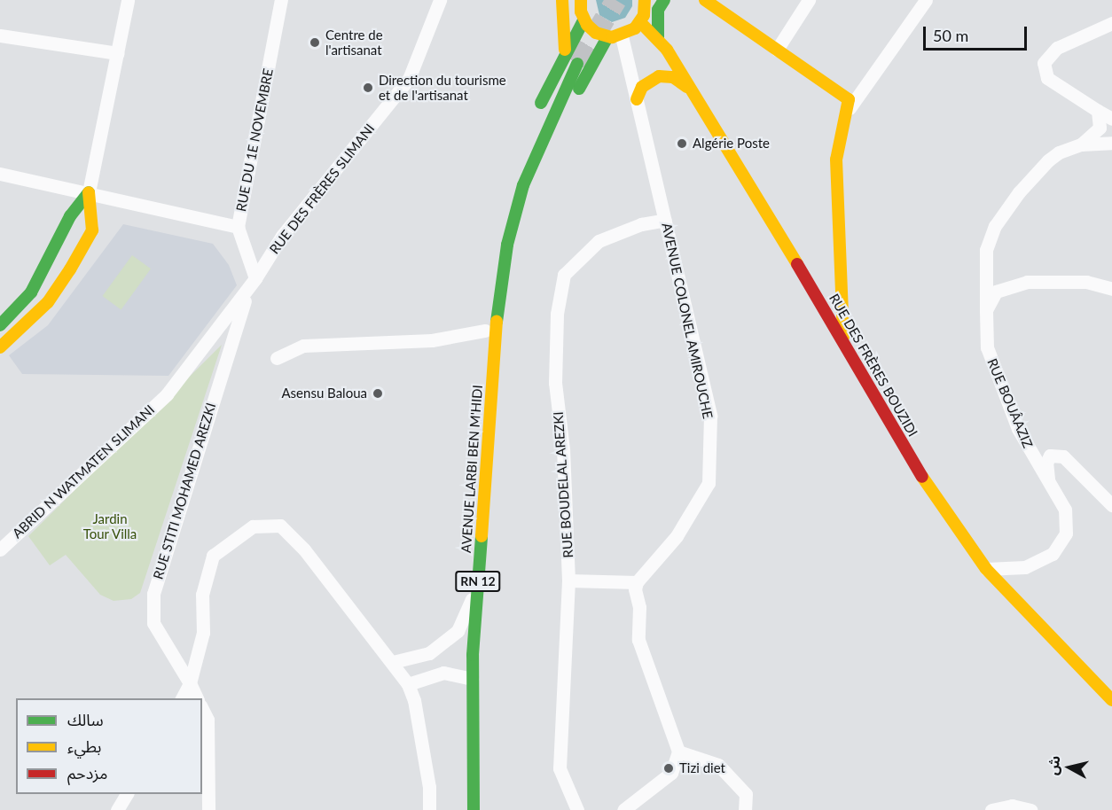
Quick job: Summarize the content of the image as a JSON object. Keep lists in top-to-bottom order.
{
  "streets": {
    "main road": ["RUE DES FRÈRES BOUZIDI", "AVENUE LARBI BEN M'HIDI", "RN 12"],
    "street": [
      "RUE DU 1E NOVEMBRE",
      "RUE DES FRÈRES SLIMANI",
      "AVENUE COLONEL AMIROUCHE",
      "RUE BOUÂAZIZ",
      "ABRID N WATMATEN SLIMANI",
      "RUE BOUDELAL AREZKI",
      "RUE STITI MOHAMED AREZKI"
    ]
  },
  "crossings": [
    ["RUE DU 1E NOVEMBRE", "RUE DES FRÈRES SLIMANI"],
    ["RUE DU 1E NOVEMBRE", "RUE STITI MOHAMED AREZKI"],
    ["RUE DES FRÈRES SLIMANI", "ABRID N WATMATEN SLIMANI"],
    ["RUE DES FRÈRES SLIMANI", "RUE STITI MOHAMED AREZKI"],
    ["AVENUE COLONEL AMIROUCHE", "AVENUE LARBI BEN M'HIDI"],
    ["AVENUE COLONEL AMIROUCHE", "RUE BOUDELAL AREZKI"],
    ["RUE DES FRÈRES BOUZIDI", "RUE BOUÂAZIZ"]
  ],
  "parks": ["Jardin Tour Villa"],
  "places": [
    "Centre de l'artisanat",
    "Direction du tourisme et de l'artisanat",
    "Algérie Poste",
    "Asensu Baloua",
    "Tizi diet"
  ],
  "legend": ["سالك", "بطيء", "مزدحم"],
  "scale_bar": "50 m",
  "north": "left"
}
